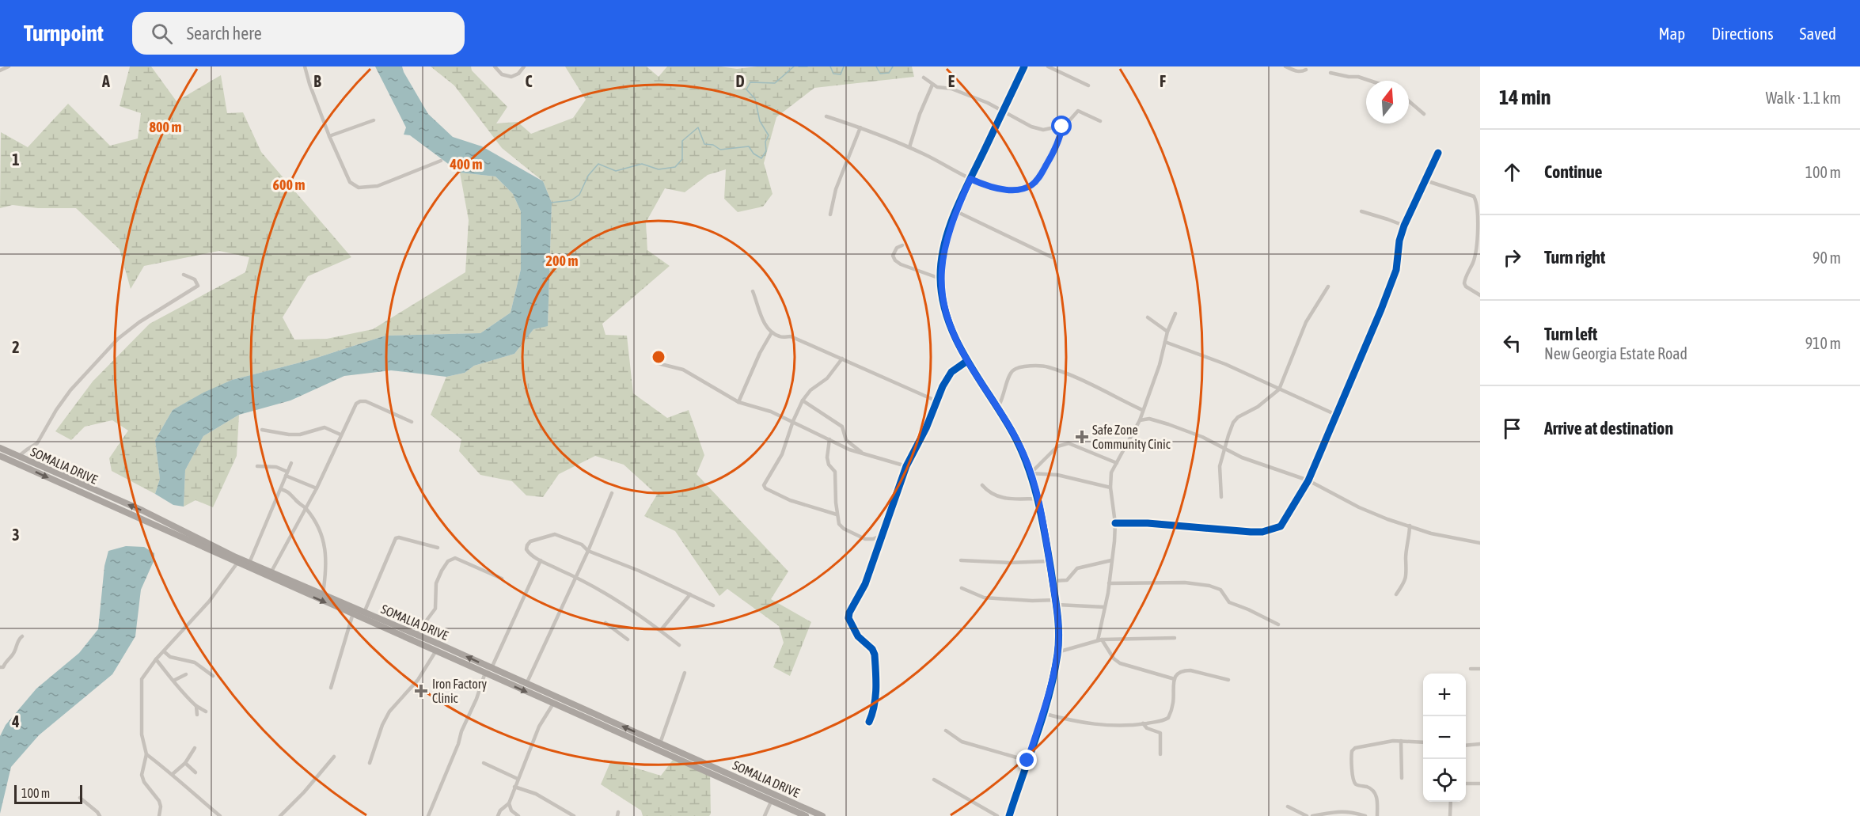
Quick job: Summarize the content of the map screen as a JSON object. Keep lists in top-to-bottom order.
{
  "streets": {
    "main road": ["SOMALIA DRIVE"]
  },
  "places": {
    "health": ["Safe Zone Community Cinic", "Iron Factory Clinic"]
  },
  "scale_bar": "100 m",
  "north": "top",
  "page": {
    "header": "Turnpoint",
    "search": "Search here",
    "nav": ["Map", "Directions", "Saved"],
    "heading": ["14 min", "Walk · 1.1 km"],
    "list": [
      ["Continue", "100 m"],
      ["Turn right", "90 m"],
      ["Turn left", "New Georgia Estate Road", "910 m"],
      "Arrive at destination"
    ],
    "map_buttons": ["+", "−"],
    "scale": "100 m"
  },
  "grid": {
    "columns": [
      "A",
      "B",
      "C",
      "D",
      "E",
      "F"
    ],
    "rows": [
      "1",
      "2",
      "3",
      "4"
    ]
  },
  "rings": [
    "800 m",
    "400 m",
    "600 m",
    "200 m"
  ]
}
